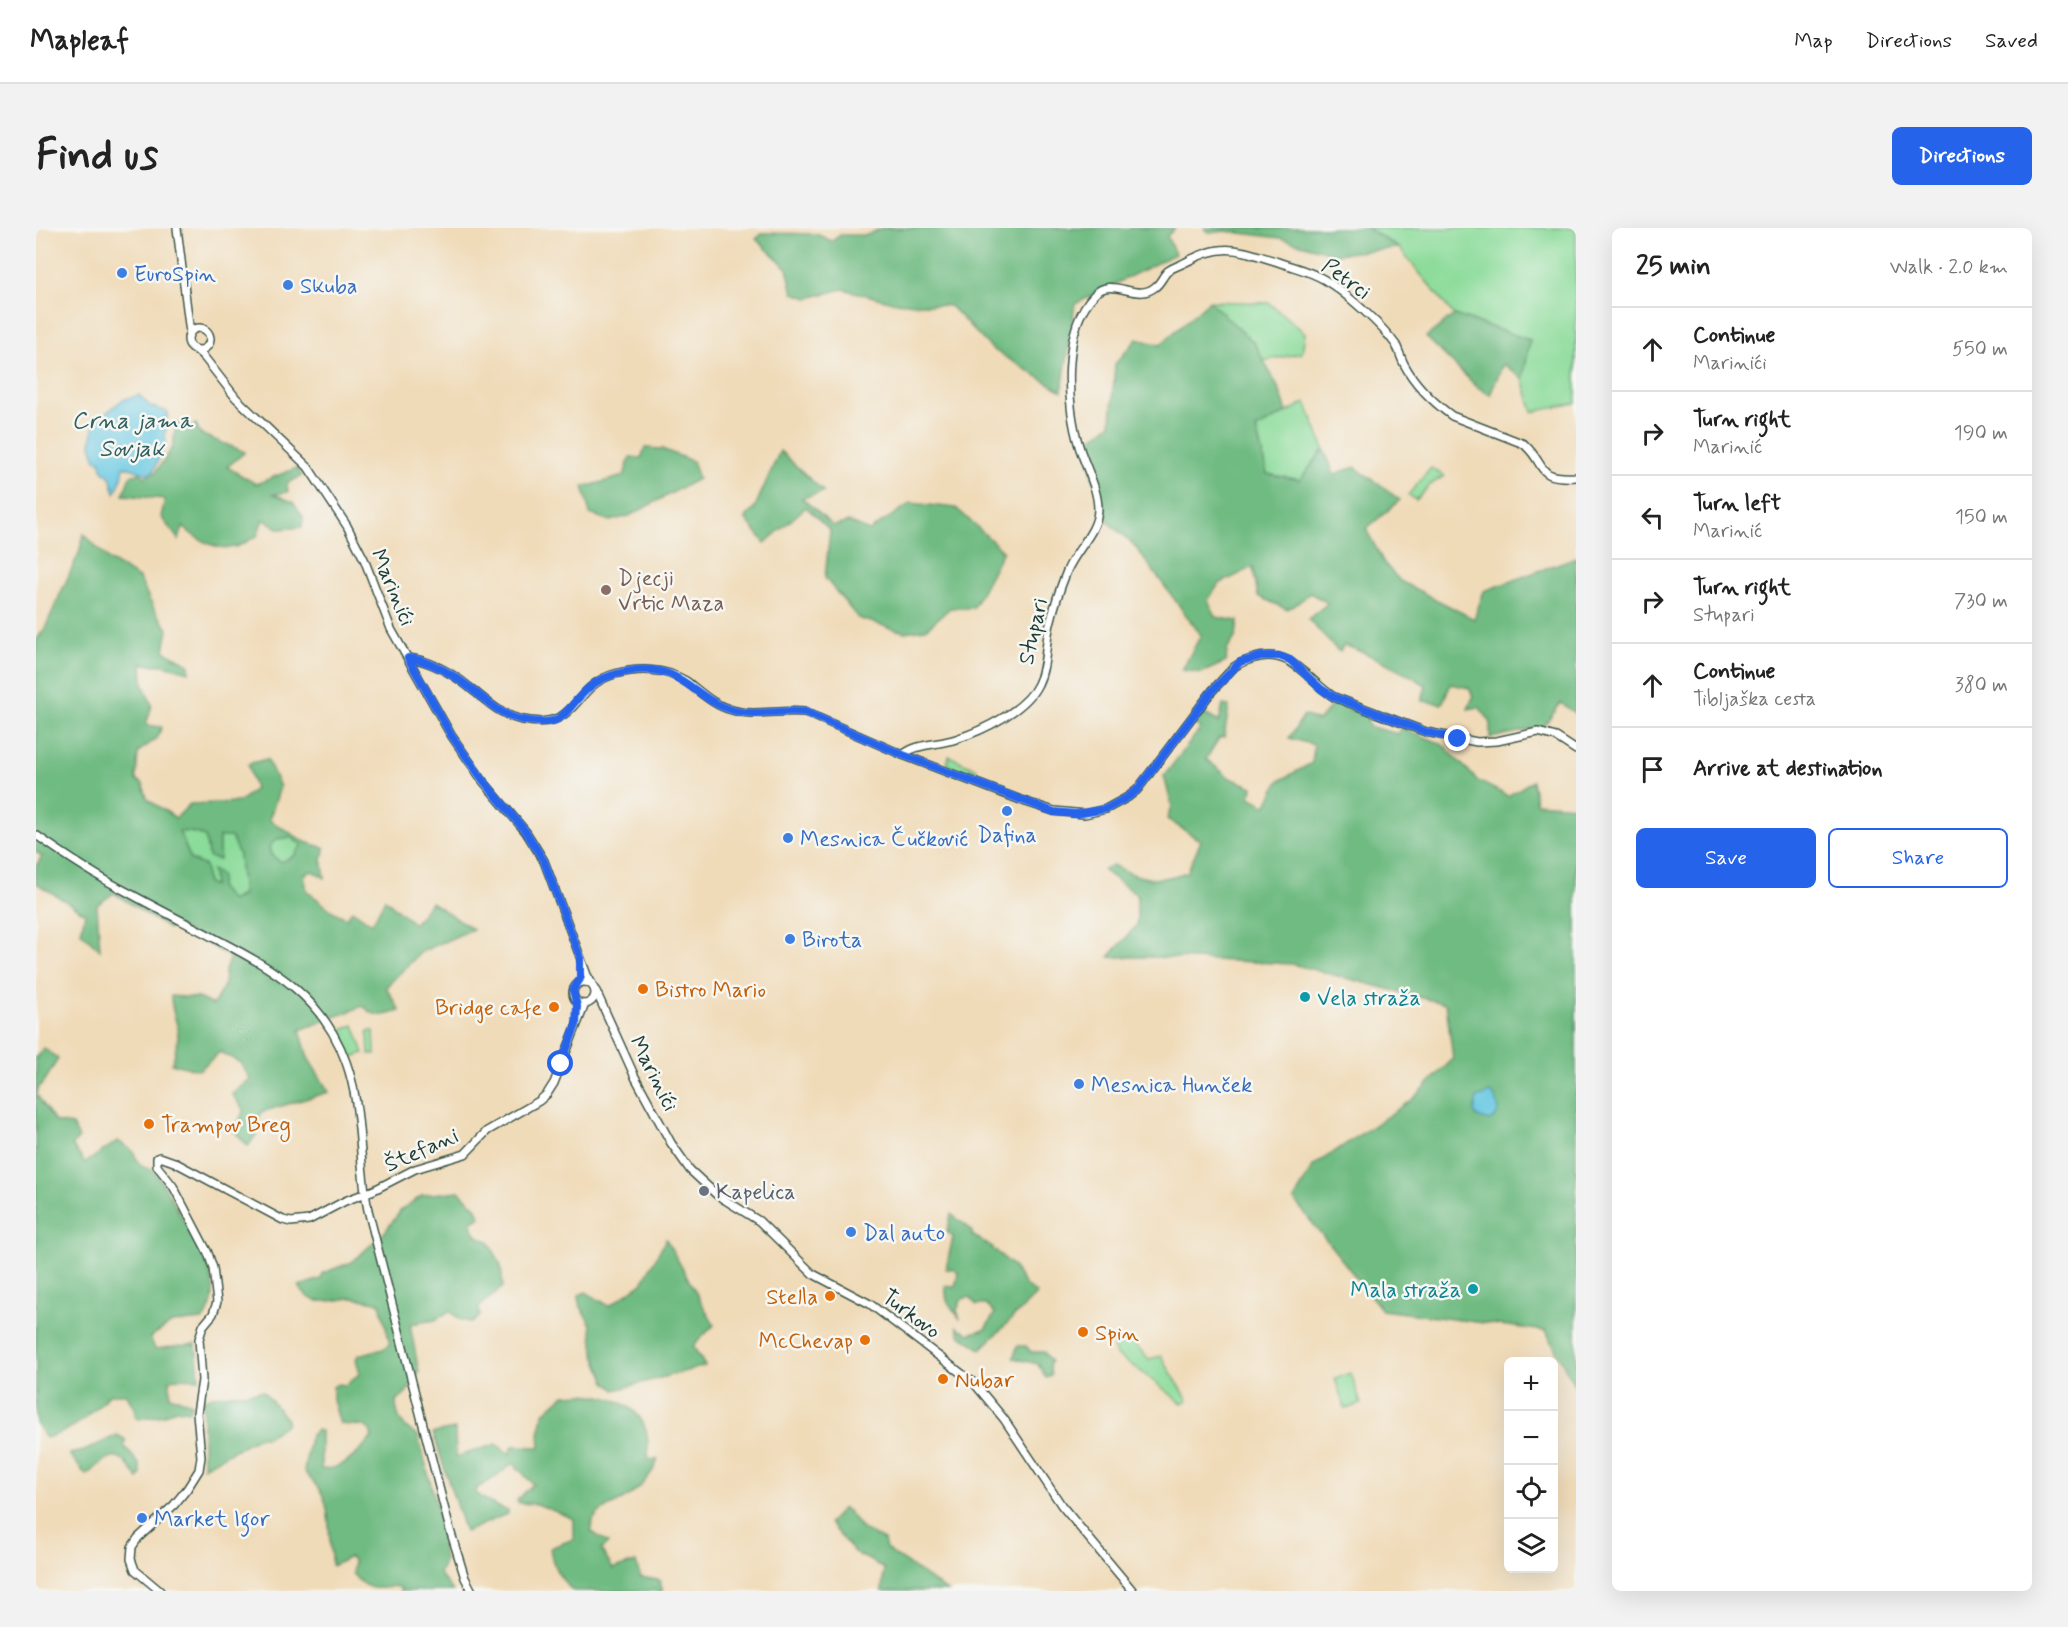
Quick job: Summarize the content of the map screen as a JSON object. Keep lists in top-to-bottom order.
{
  "streets": {
    "street": [
      "Petrci",
      "Marinići",
      "Stupari",
      "Štefani",
      "Turkovo"
    ]
  },
  "crossings": [
    ["Petrci", "Stupari"],
    ["Marinići", "Štefani"],
    ["Marinići", "Turkovo"]
  ],
  "water": ["Crna jama Sovjak"],
  "places": [
    "EuroSpin",
    "Skuba",
    "Djecji Vrtic Maza",
    "Dafina",
    "Mesnica Čučković",
    "Birota",
    "Bistro Mario",
    "Vela straža",
    "Bridge cafe",
    "Mesnica Hunček",
    "Trampov Breg",
    "Kapelica",
    "Dal auto",
    "Mala straža",
    "Stella",
    "Spin",
    "McChevap",
    "Nubar",
    "Market Igor"
  ],
  "page": {
    "header": "Mapleaf",
    "nav": ["Map", "Directions", "Saved"],
    "buttons": [
      "Directions",
      ["Save", "Share"]
    ],
    "title": "Find us",
    "heading": ["25 min", "Walk · 2.0 km"],
    "list": [
      ["Continue", "Marinići", "550 m"],
      ["Turn right", "Marinić", "190 m"],
      ["Turn left", "Marinić", "150 m"],
      ["Turn right", "Stupari", "730 m"],
      ["Continue", "Tibljaška cesta", "380 m"],
      "Arrive at destination"
    ],
    "map_buttons": ["+", "−"]
  }
}
